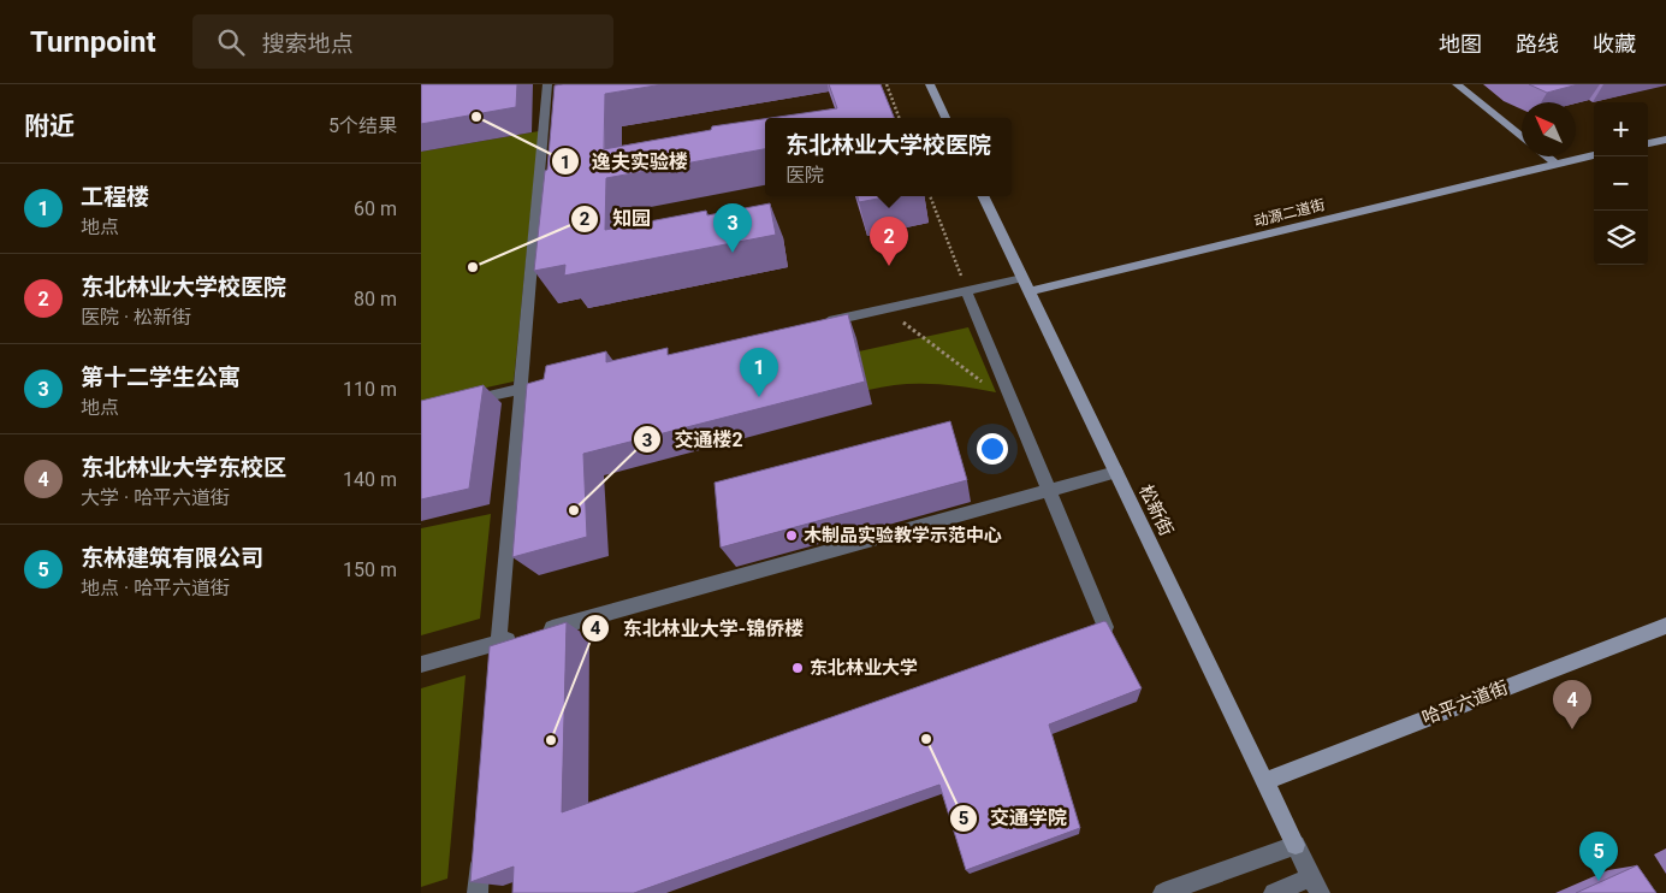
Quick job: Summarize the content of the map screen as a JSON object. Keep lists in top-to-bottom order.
{
  "streets": {
    "street": ["动源二道街", "松新街", "哈平六道街"]
  },
  "crossings": [
    ["动源二道街", "松新街"],
    ["松新街", "哈平六道街"]
  ],
  "places": [
    "逸夫实验楼",
    "知园",
    "交通楼2",
    "木制品实验教学示范中心",
    "东北林业大学",
    "交通学院",
    "东北林业大学-锦侨楼"
  ],
  "north": "top left",
  "page": {
    "header": "Turnpoint",
    "search": "搜索地点",
    "nav": ["地图", "路线", "收藏"],
    "heading": ["附近", "5个结果"],
    "map_buttons": ["+", "−"],
    "popup": ["东北林业大学校医院", "医院"],
    "list": [
      {
        "mark": "1",
        "name": "工程楼",
        "note": "地点",
        "value": "60 m"
      },
      {
        "mark": "2",
        "name": "东北林业大学校医院",
        "note": "医院 · 松新街",
        "value": "80 m"
      },
      {
        "mark": "3",
        "name": "第十二学生公寓",
        "note": "地点",
        "value": "110 m"
      },
      {
        "mark": "4",
        "name": "东北林业大学东校区",
        "note": "大学 · 哈平六道街",
        "value": "140 m"
      },
      {
        "mark": "5",
        "name": "东林建筑有限公司",
        "note": "地点 · 哈平六道街",
        "value": "150 m"
      }
    ],
    "pins": [
      "3",
      "2",
      "1",
      "4",
      "5"
    ]
  }
}
